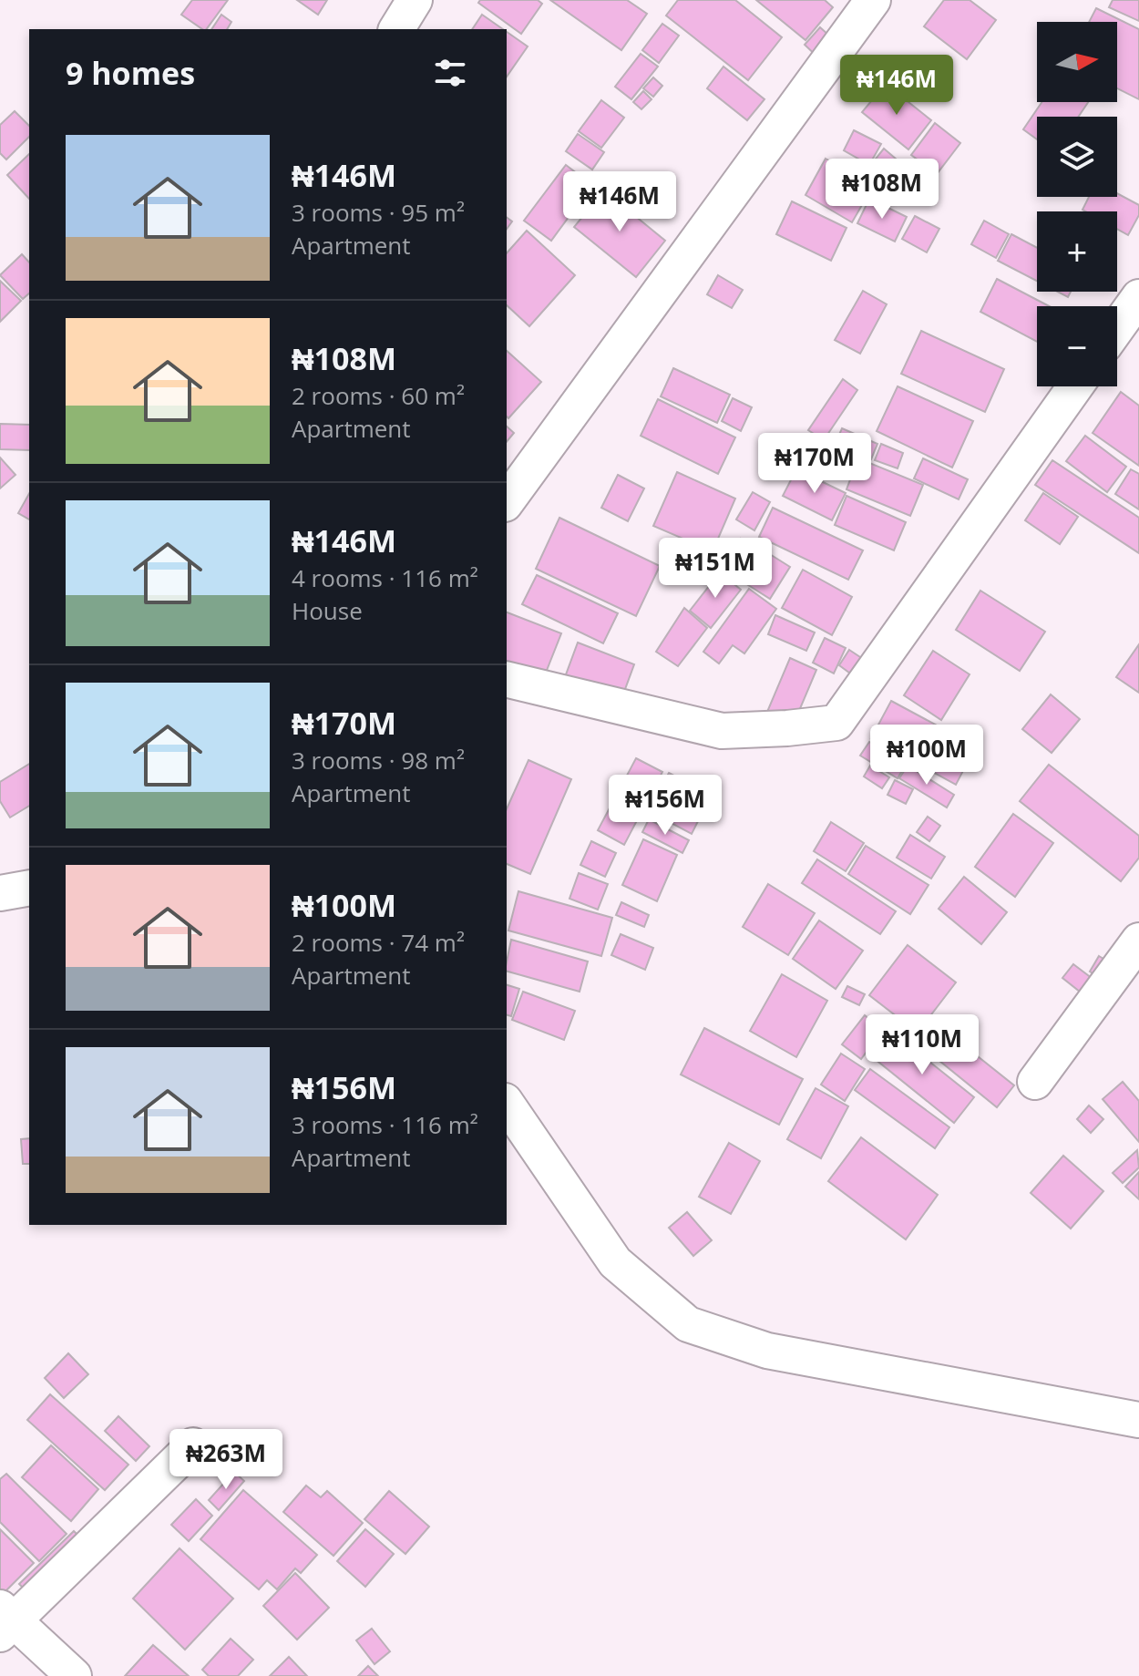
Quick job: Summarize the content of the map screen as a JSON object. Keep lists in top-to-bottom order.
{
  "north": "right",
  "page": {
    "map_buttons": ["+", "−"],
    "heading": "9 homes",
    "price": [
      "₦146M",
      "₦108M",
      "₦146M",
      "₦170M",
      "₦151M",
      "₦100M",
      "₦156M",
      "₦110M",
      "₦263M"
    ],
    "list": [
      {
        "name": "₦146M",
        "note": "3 rooms · 95 m² · Apartment"
      },
      {
        "name": "₦108M",
        "note": "2 rooms · 60 m² · Apartment"
      },
      {
        "name": "₦146M",
        "note": "4 rooms · 116 m² · House"
      },
      {
        "name": "₦170M",
        "note": "3 rooms · 98 m² · Apartment"
      },
      {
        "name": "₦100M",
        "note": "2 rooms · 74 m² · Apartment"
      },
      {
        "name": "₦156M",
        "note": "3 rooms · 116 m² · Apartment"
      }
    ]
  }
}
